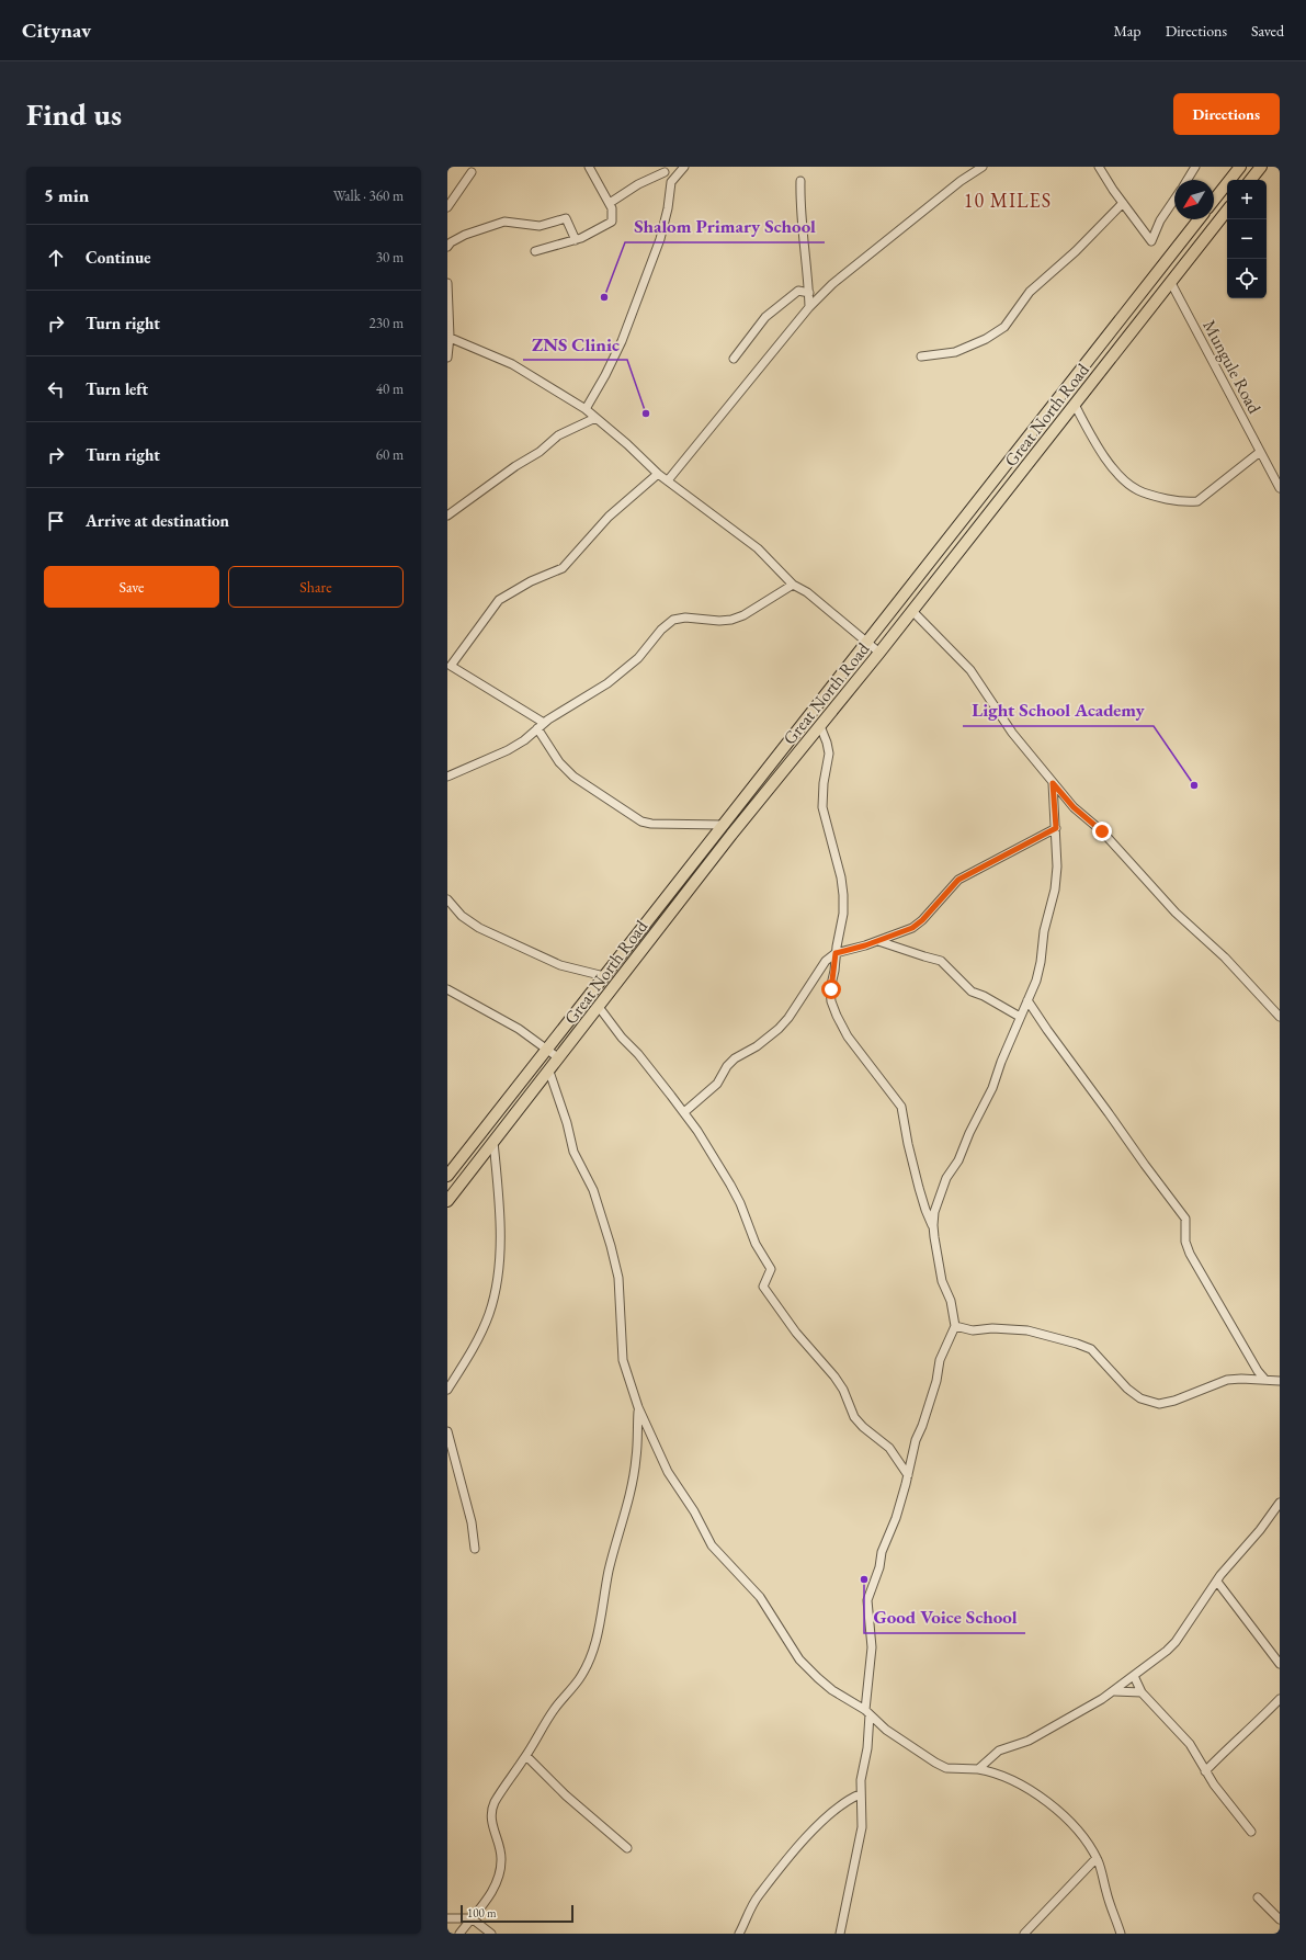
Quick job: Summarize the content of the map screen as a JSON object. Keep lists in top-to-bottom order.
{
  "streets": {
    "highway": ["Great North Road"],
    "street": ["Mungule Road"]
  },
  "crossings": [
    ["Mungule Road", "Great North Road"]
  ],
  "districts": ["10 MILES"],
  "places": [
    "Shalom Primary School",
    "ZNS Clinic",
    "Light School Academy",
    "Good Voice School"
  ],
  "scale_bar": "100 m",
  "north": "bottom left",
  "page": {
    "header": "Citynav",
    "nav": ["Map", "Directions", "Saved"],
    "buttons": [
      "Directions",
      ["Save", "Share"]
    ],
    "title": "Find us",
    "heading": ["5 min", "Walk · 360 m"],
    "map_buttons": ["+", "−"],
    "list": [
      ["Continue", "30 m"],
      ["Turn right", "230 m"],
      ["Turn left", "40 m"],
      ["Turn right", "60 m"],
      "Arrive at destination"
    ],
    "scale": "100 m"
  }
}
